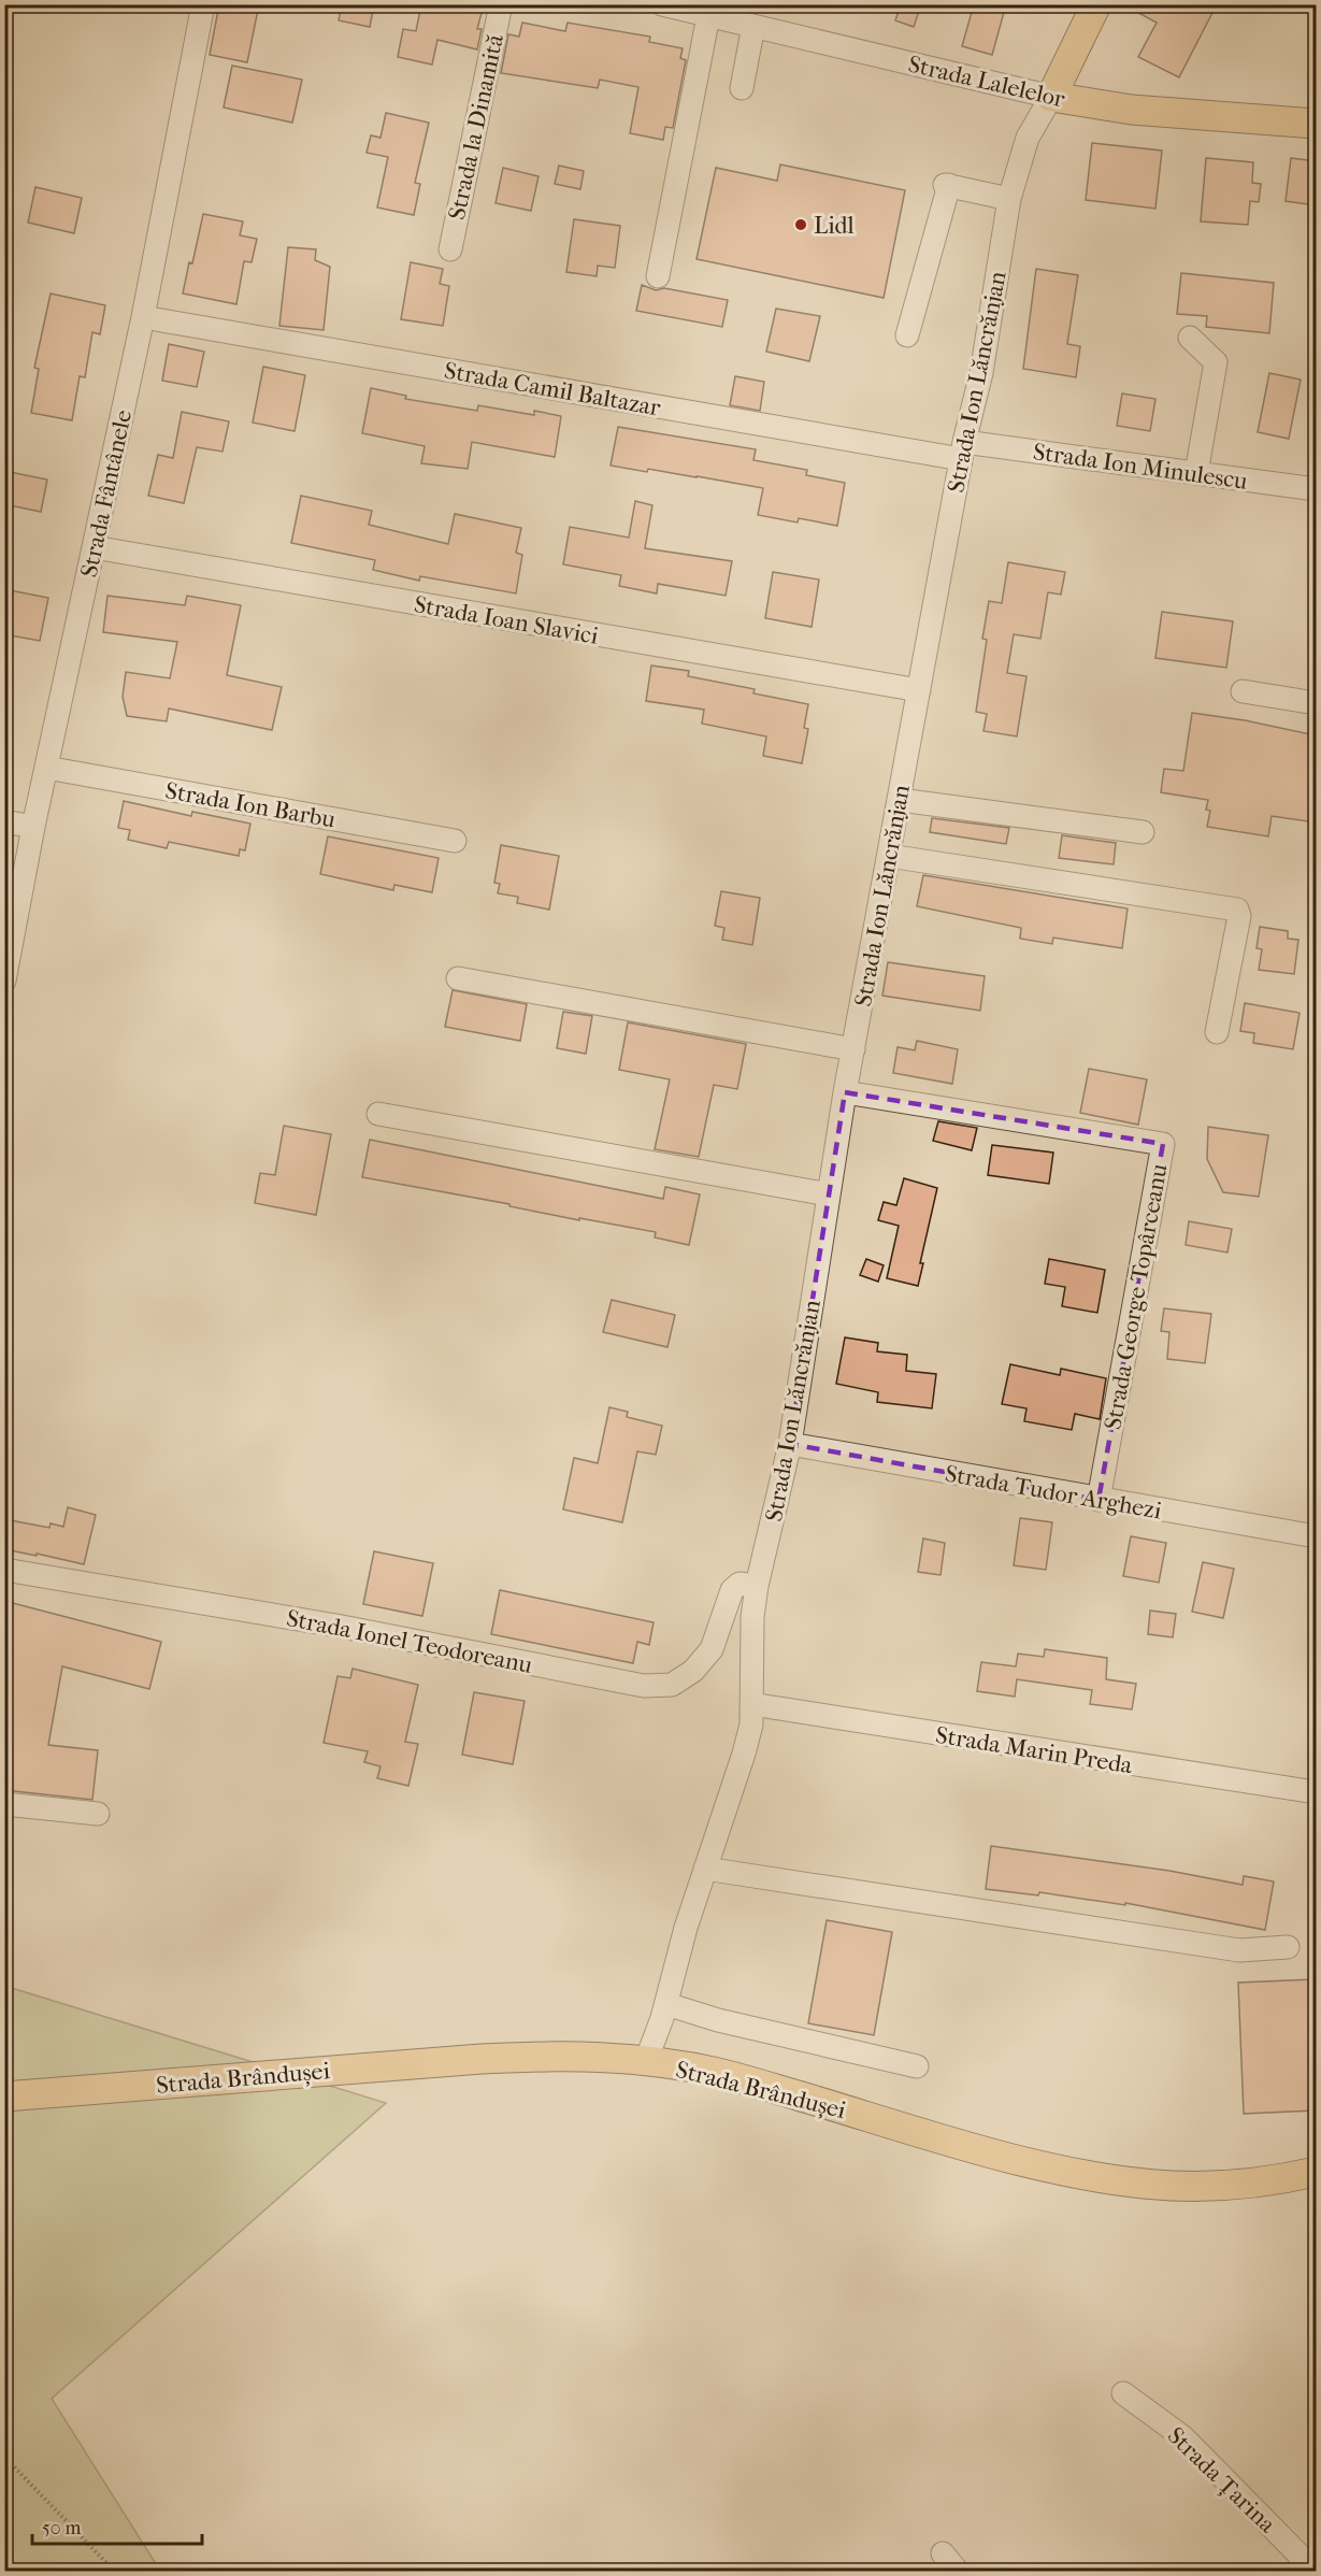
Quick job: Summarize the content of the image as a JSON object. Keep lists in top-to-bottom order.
{
  "streets": {
    "main road": ["Strada Lalelelor", "Strada Brândușei"],
    "street": [
      "Strada la Dinamită",
      "Strada Ion Lăncrănjan",
      "Strada Camil Baltazar",
      "Strada Ion Minulescu",
      "Strada Fântânele",
      "Strada Ioan Slavici",
      "Strada Ion Barbu",
      "Strada George Topârceanu",
      "Strada Tudor Arghezi",
      "Strada Ionel Teodoreanu",
      "Strada Marin Preda",
      "Strada Țarina"
    ]
  },
  "crossings": [
    ["Strada Lalelelor", "Strada Ion Lăncrănjan"],
    ["Strada Ion Lăncrănjan", "Strada Camil Baltazar"],
    ["Strada Ion Lăncrănjan", "Strada Ion Minulescu"],
    ["Strada Ion Lăncrănjan", "Strada Ioan Slavici"],
    ["Strada Ion Lăncrănjan", "Strada George Topârceanu"],
    ["Strada Ion Lăncrănjan", "Strada Tudor Arghezi"],
    ["Strada Ion Lăncrănjan", "Strada Ionel Teodoreanu"],
    ["Strada Ion Lăncrănjan", "Strada Marin Preda"],
    ["Strada Ion Lăncrănjan", "Strada Brândușei"],
    ["Strada Camil Baltazar", "Strada Ion Minulescu"],
    ["Strada Camil Baltazar", "Strada Fântânele"],
    ["Strada Fântânele", "Strada Ioan Slavici"],
    ["Strada Fântânele", "Strada Ion Barbu"],
    ["Strada George Topârceanu", "Strada Tudor Arghezi"]
  ],
  "places": ["Lidl"],
  "scale_bar": "50 m"
}
